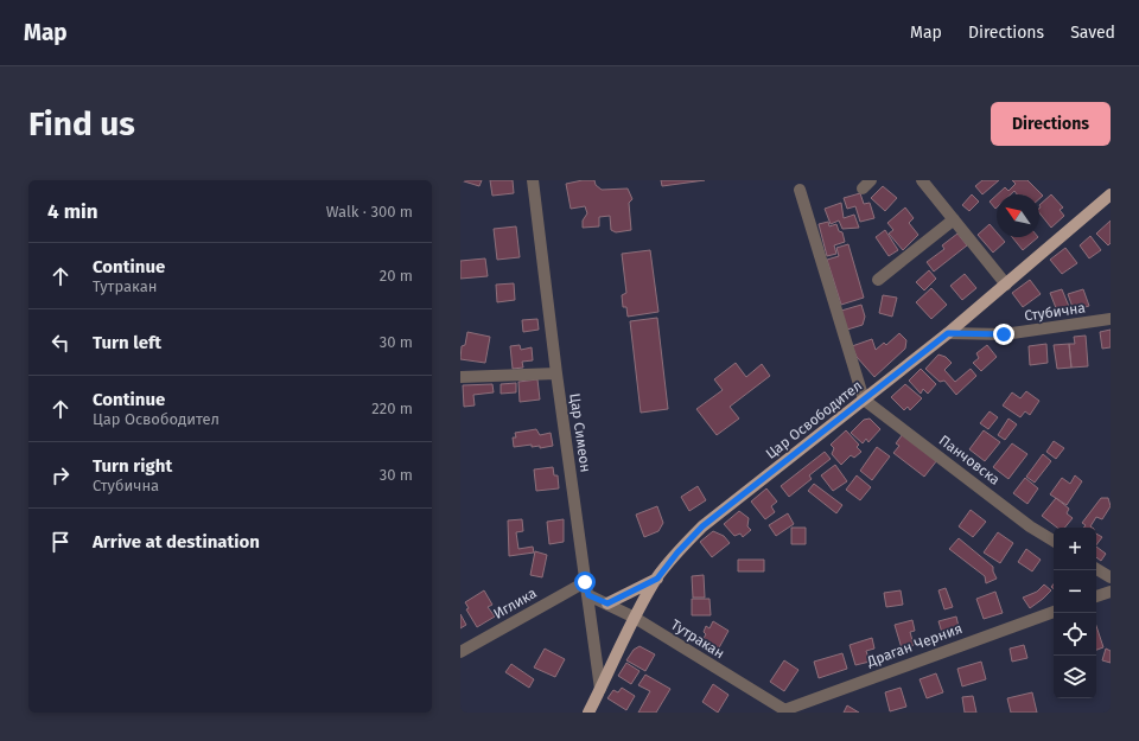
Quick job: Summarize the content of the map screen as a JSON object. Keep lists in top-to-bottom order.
{
  "streets": {
    "main road": ["Цар Освободител"],
    "street": [
      "Стубична",
      "Цар Симеон",
      "Панчовска",
      "Иглика",
      "Тутракан",
      "Драган Черния"
    ]
  },
  "crossings": [
    ["Стубична", "Цар Освободител"],
    ["Цар Освободител", "Цар Симеон"],
    ["Цар Освободител", "Панчовска"],
    ["Цар Освободител", "Тутракан"],
    ["Цар Симеон", "Иглика"],
    ["Цар Симеон", "Тутракан"],
    ["Тутракан", "Драган Черния"]
  ],
  "north": "top left",
  "page": {
    "header": "Map",
    "nav": ["Map", "Directions", "Saved"],
    "buttons": "Directions",
    "title": "Find us",
    "heading": ["4 min", "Walk · 300 m"],
    "list": [
      ["Continue", "Тутракан", "20 m"],
      ["Turn left", "30 m"],
      ["Continue", "Цар Освободител", "220 m"],
      ["Turn right", "Стубична", "30 m"],
      "Arrive at destination"
    ],
    "map_buttons": ["+", "−"]
  }
}
